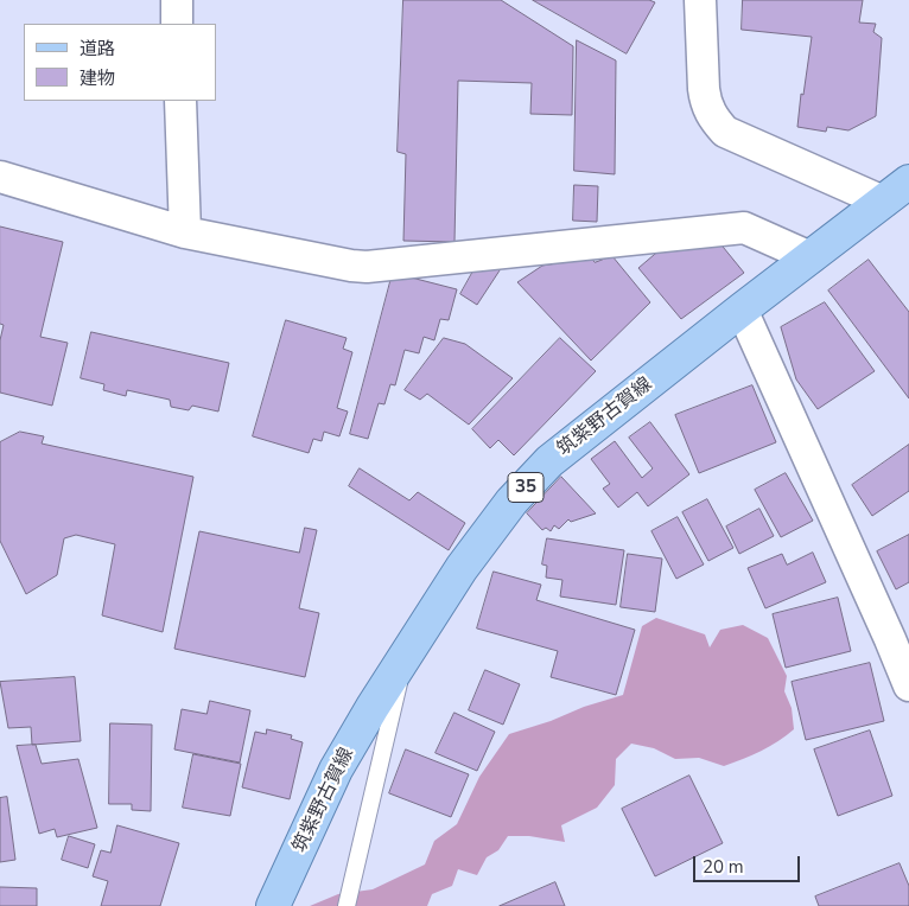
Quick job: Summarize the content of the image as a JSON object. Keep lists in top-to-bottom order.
{
  "streets": {
    "main road": ["筑紫野古賀線", "35"]
  },
  "legend": ["道路", "建物"],
  "scale_bar": "20 m"
}
